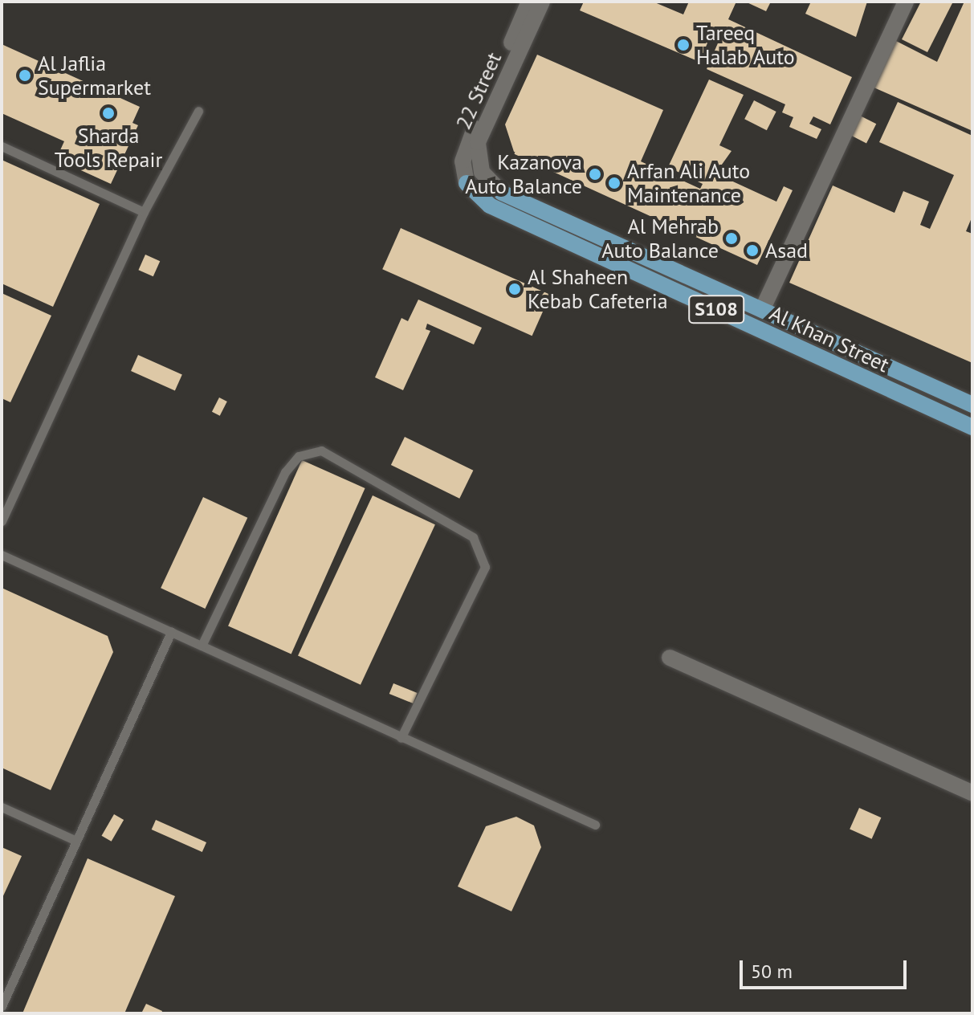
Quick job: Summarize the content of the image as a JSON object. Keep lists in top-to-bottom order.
{
  "streets": {
    "main road": ["S108", "Al Khan Street"],
    "street": ["22 Street"]
  },
  "crossings": [
    ["22 Street", "Al Khan Street"]
  ],
  "places": [
    "Tareeq Halab Auto",
    "Al Jaflia Supermarket",
    "Sharda Tools Repair",
    "Kazanova Auto Balance",
    "Arfan Ali Auto Maintenance",
    "Al Mehrab Auto Balance",
    "Asad",
    "Al Shaheen Kebab Cafeteria"
  ],
  "scale_bar": "50 m"
}
